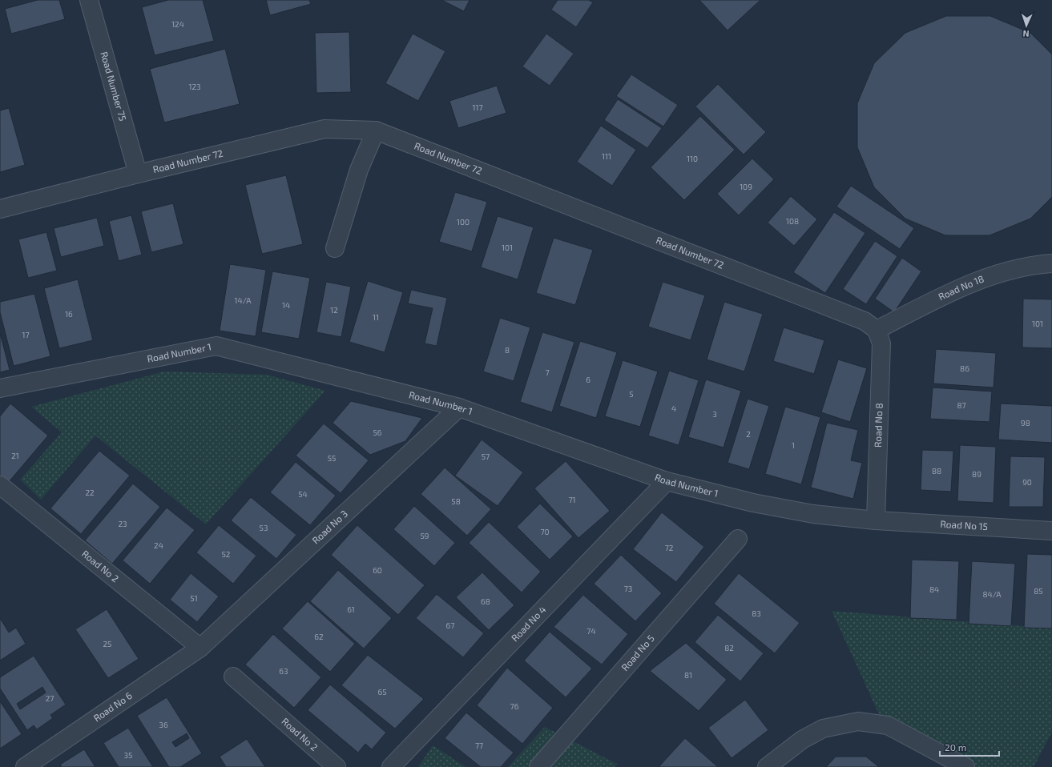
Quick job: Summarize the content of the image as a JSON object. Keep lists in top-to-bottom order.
{
  "streets": {
    "street": [
      "Road Number 75",
      "Road Number 72",
      "Road No 18",
      "Road Number 1",
      "Road No 8",
      "Road No 15",
      "Road No 3",
      "Road No 2",
      "Road No 4",
      "Road No 5",
      "Road No 6"
    ]
  },
  "crossings": [
    ["Road Number 75", "Road Number 72"],
    ["Road Number 72", "Road No 18"],
    ["Road Number 72", "Road No 8"],
    ["Road No 18", "Road No 8"],
    ["Road Number 1", "Road No 8"],
    ["Road Number 1", "Road No 15"],
    ["Road Number 1", "Road No 3"],
    ["Road Number 1", "Road No 4"],
    ["Road No 8", "Road No 15"],
    ["Road No 3", "Road No 2"],
    ["Road No 3", "Road No 6"],
    ["Road No 2", "Road No 6"]
  ],
  "house_numbers": [
    "124",
    "123",
    "117",
    "111",
    "110",
    "109",
    "108",
    "100",
    "101",
    "14/A",
    "14",
    "12",
    "16",
    "11",
    "101",
    "17",
    "8",
    "86",
    "7",
    "6",
    "5",
    "87",
    "4",
    "3",
    "98",
    "56",
    "2",
    "1",
    "21",
    "57",
    "55",
    "88",
    "89",
    "90",
    "22",
    "54",
    "71",
    "58",
    "23",
    "53",
    "70",
    "59",
    "24",
    "72",
    "52",
    "60",
    "73",
    "84",
    "85",
    "84/A",
    "51",
    "68",
    "61",
    "83",
    "67",
    "74",
    "62",
    "25",
    "82",
    "63",
    "81",
    "65",
    "27",
    "76",
    "36",
    "77",
    "35"
  ],
  "scale_bar": "20 m",
  "north": "bottom"
}
